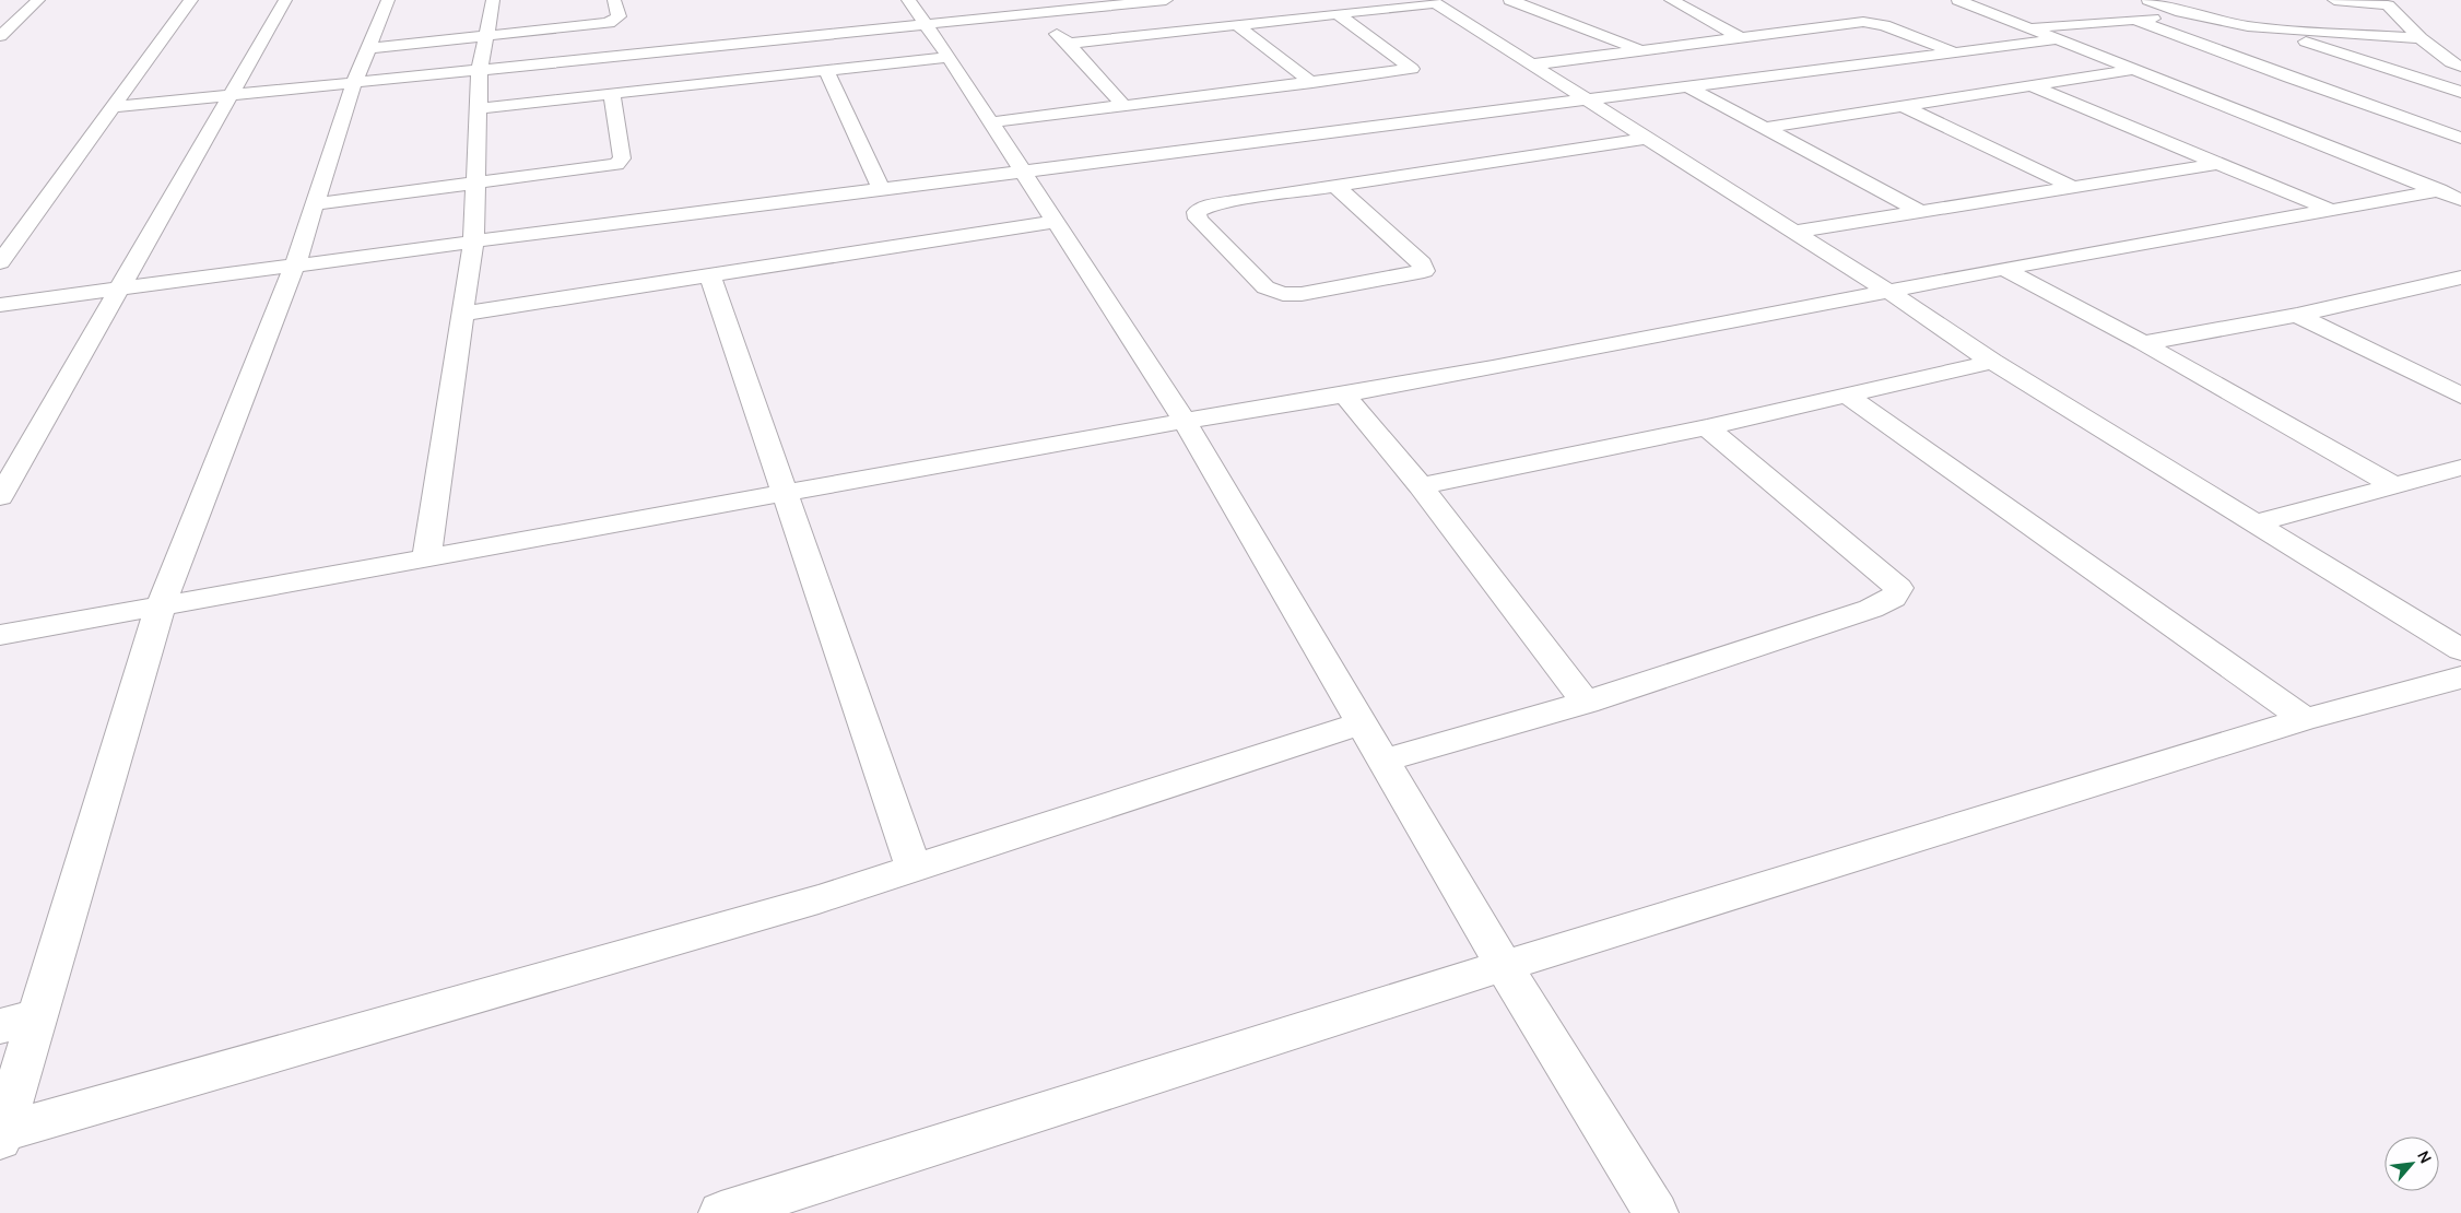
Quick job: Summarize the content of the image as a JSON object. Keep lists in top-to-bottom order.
{
  "north": "top right"
}
